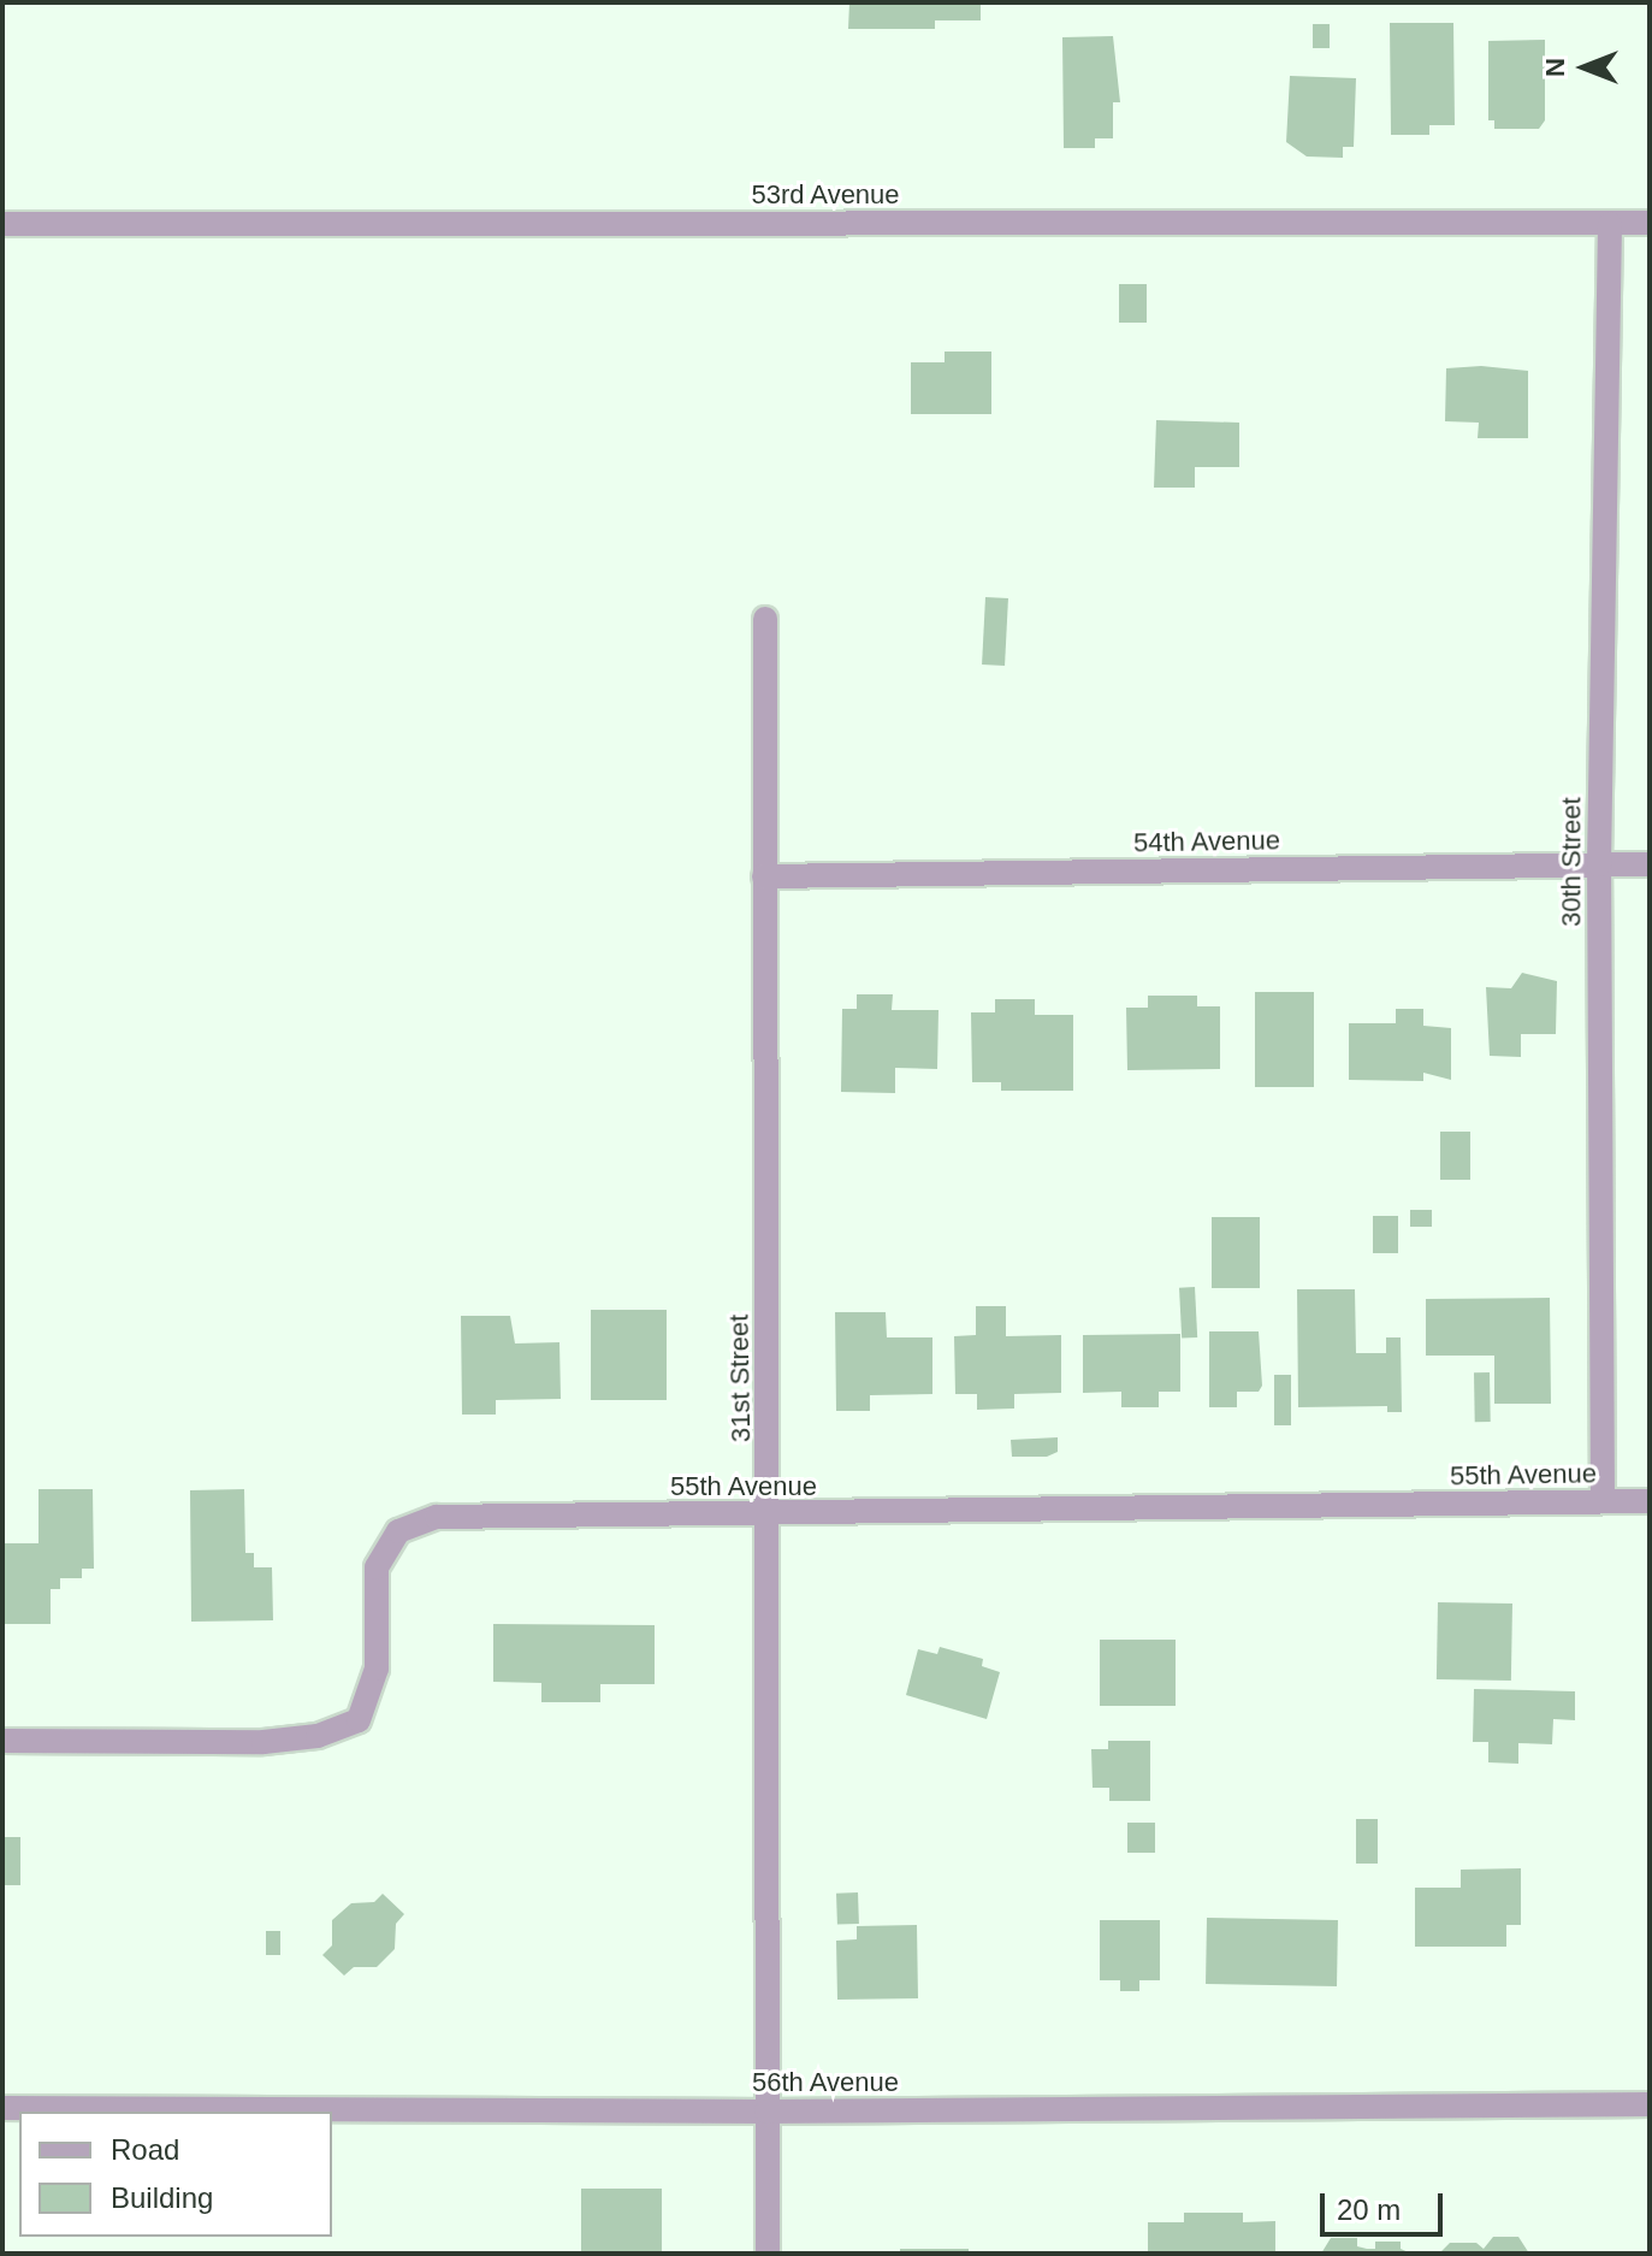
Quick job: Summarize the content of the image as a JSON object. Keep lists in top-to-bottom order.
{
  "streets": {
    "street": [
      "53rd Avenue",
      "54th Avenue",
      "30th Street",
      "31st Street",
      "55th Avenue",
      "56th Avenue"
    ]
  },
  "crossings": [
    ["53rd Avenue", "30th Street"],
    ["54th Avenue", "30th Street"],
    ["54th Avenue", "31st Street"],
    ["30th Street", "55th Avenue"],
    ["31st Street", "55th Avenue"],
    ["31st Street", "56th Avenue"]
  ],
  "legend": ["Road", "Building"],
  "scale_bar": "20 m",
  "north": "left"
}
